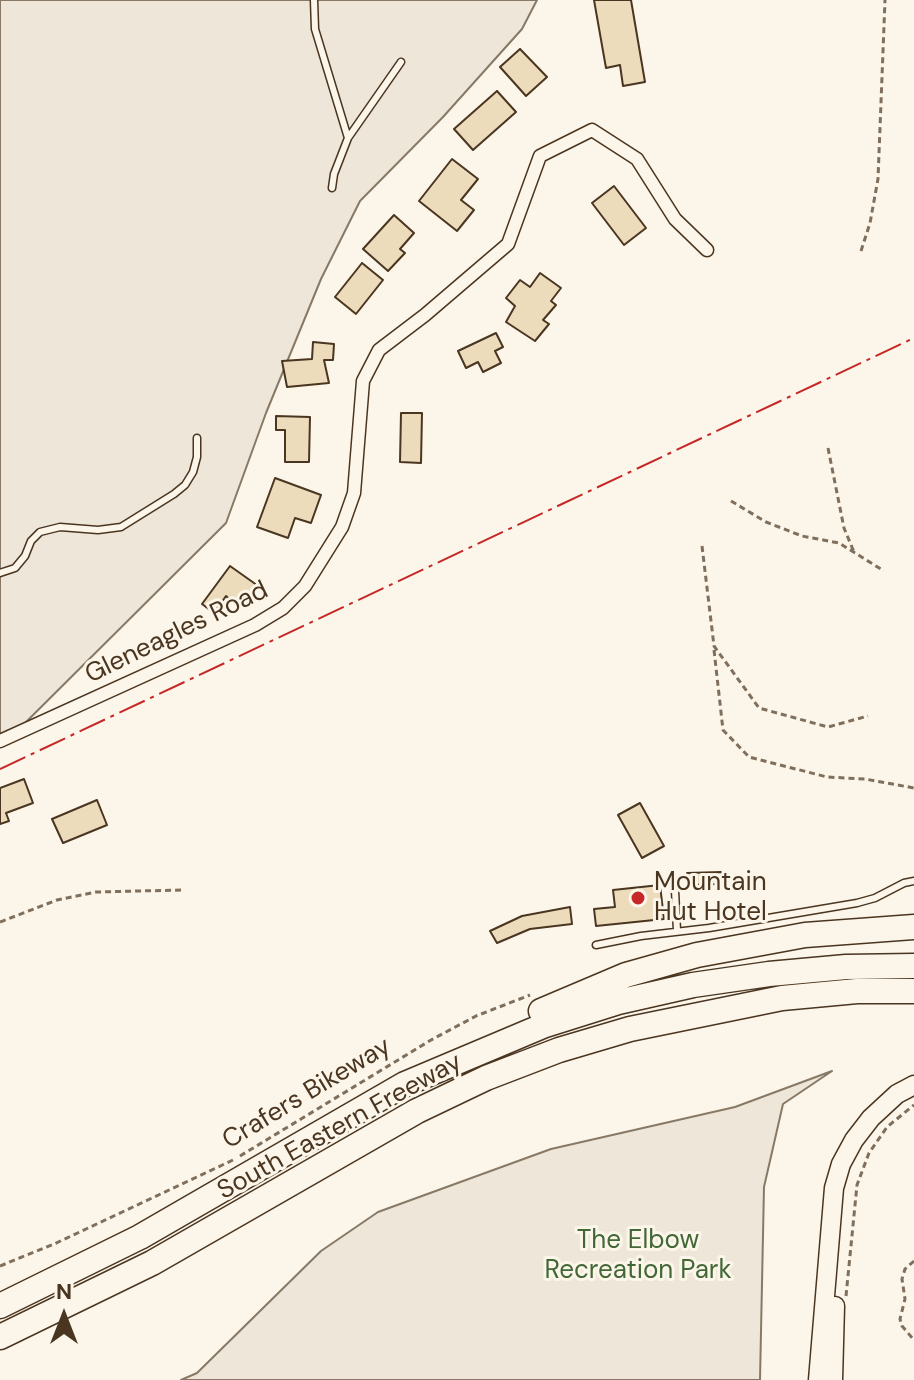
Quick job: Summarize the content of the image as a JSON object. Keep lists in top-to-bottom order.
{
  "streets": {
    "highway": ["South Eastern Freeway"],
    "street": ["Gleneagles Road"],
    "path": ["Crafers Bikeway"]
  },
  "parks": ["The Elbow Recreation Park"],
  "places": ["Mountain Hut Hotel"],
  "north": "top"
}
